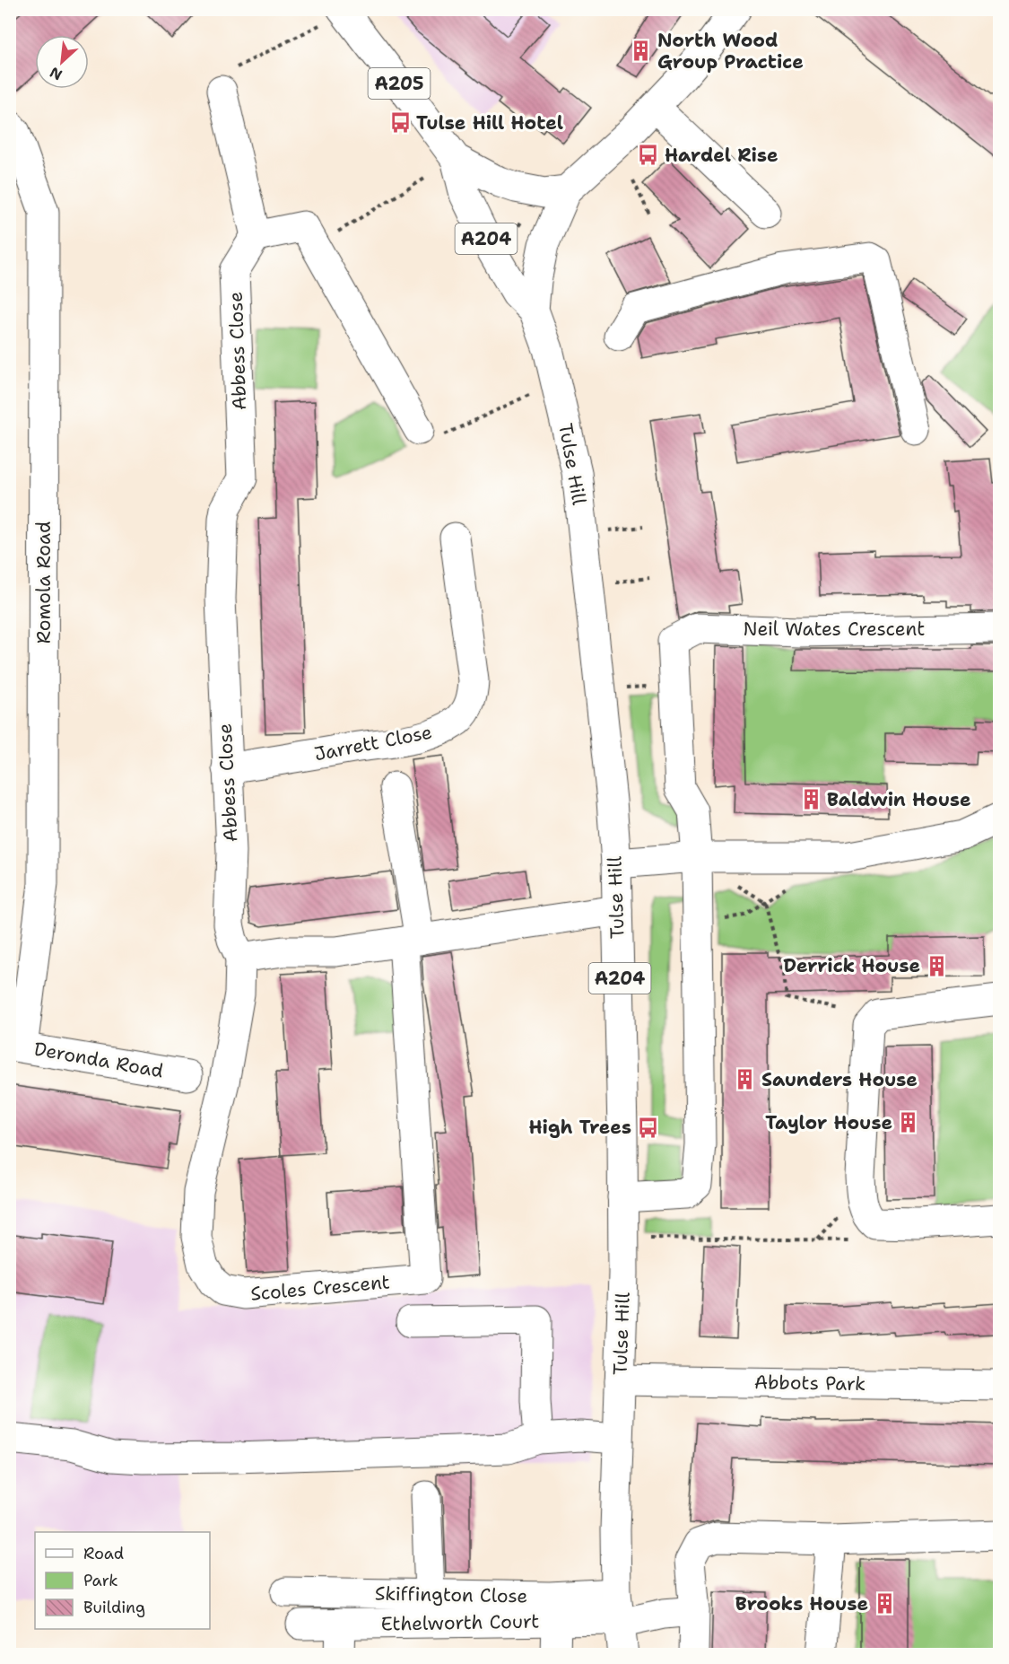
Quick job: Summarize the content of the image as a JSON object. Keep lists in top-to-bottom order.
{
  "streets": {
    "main road": [
      "A205",
      "A204",
      "Abbess Close",
      "Tulse Hill",
      "Romola Road",
      "Neil Wates Crescent",
      "Jarrett Close",
      "Deronda Road",
      "Scoles Crescent",
      "Abbots Park",
      "Skiffington Close",
      "Ethelworth Court"
    ]
  },
  "crossings": [
    ["A205", "Tulse Hill"],
    ["Abbess Close", "Jarrett Close"],
    ["Abbess Close", "Scoles Crescent"],
    ["Tulse Hill", "Abbots Park"],
    ["Tulse Hill", "Skiffington Close"],
    ["Tulse Hill", "Ethelworth Court"],
    ["Romola Road", "Deronda Road"],
    ["Skiffington Close", "Ethelworth Court"]
  ],
  "places": {
    "building": [
      "North Wood Group Practice",
      "Baldwin House",
      "Derrick House",
      "Saunders House",
      "Taylor House",
      "Brooks House"
    ],
    "bus stop": ["Tulse Hill Hotel", "Hardel Rise", "High Trees"]
  },
  "legend": ["Road", "Park", "Building"],
  "north": "bottom left"
}
